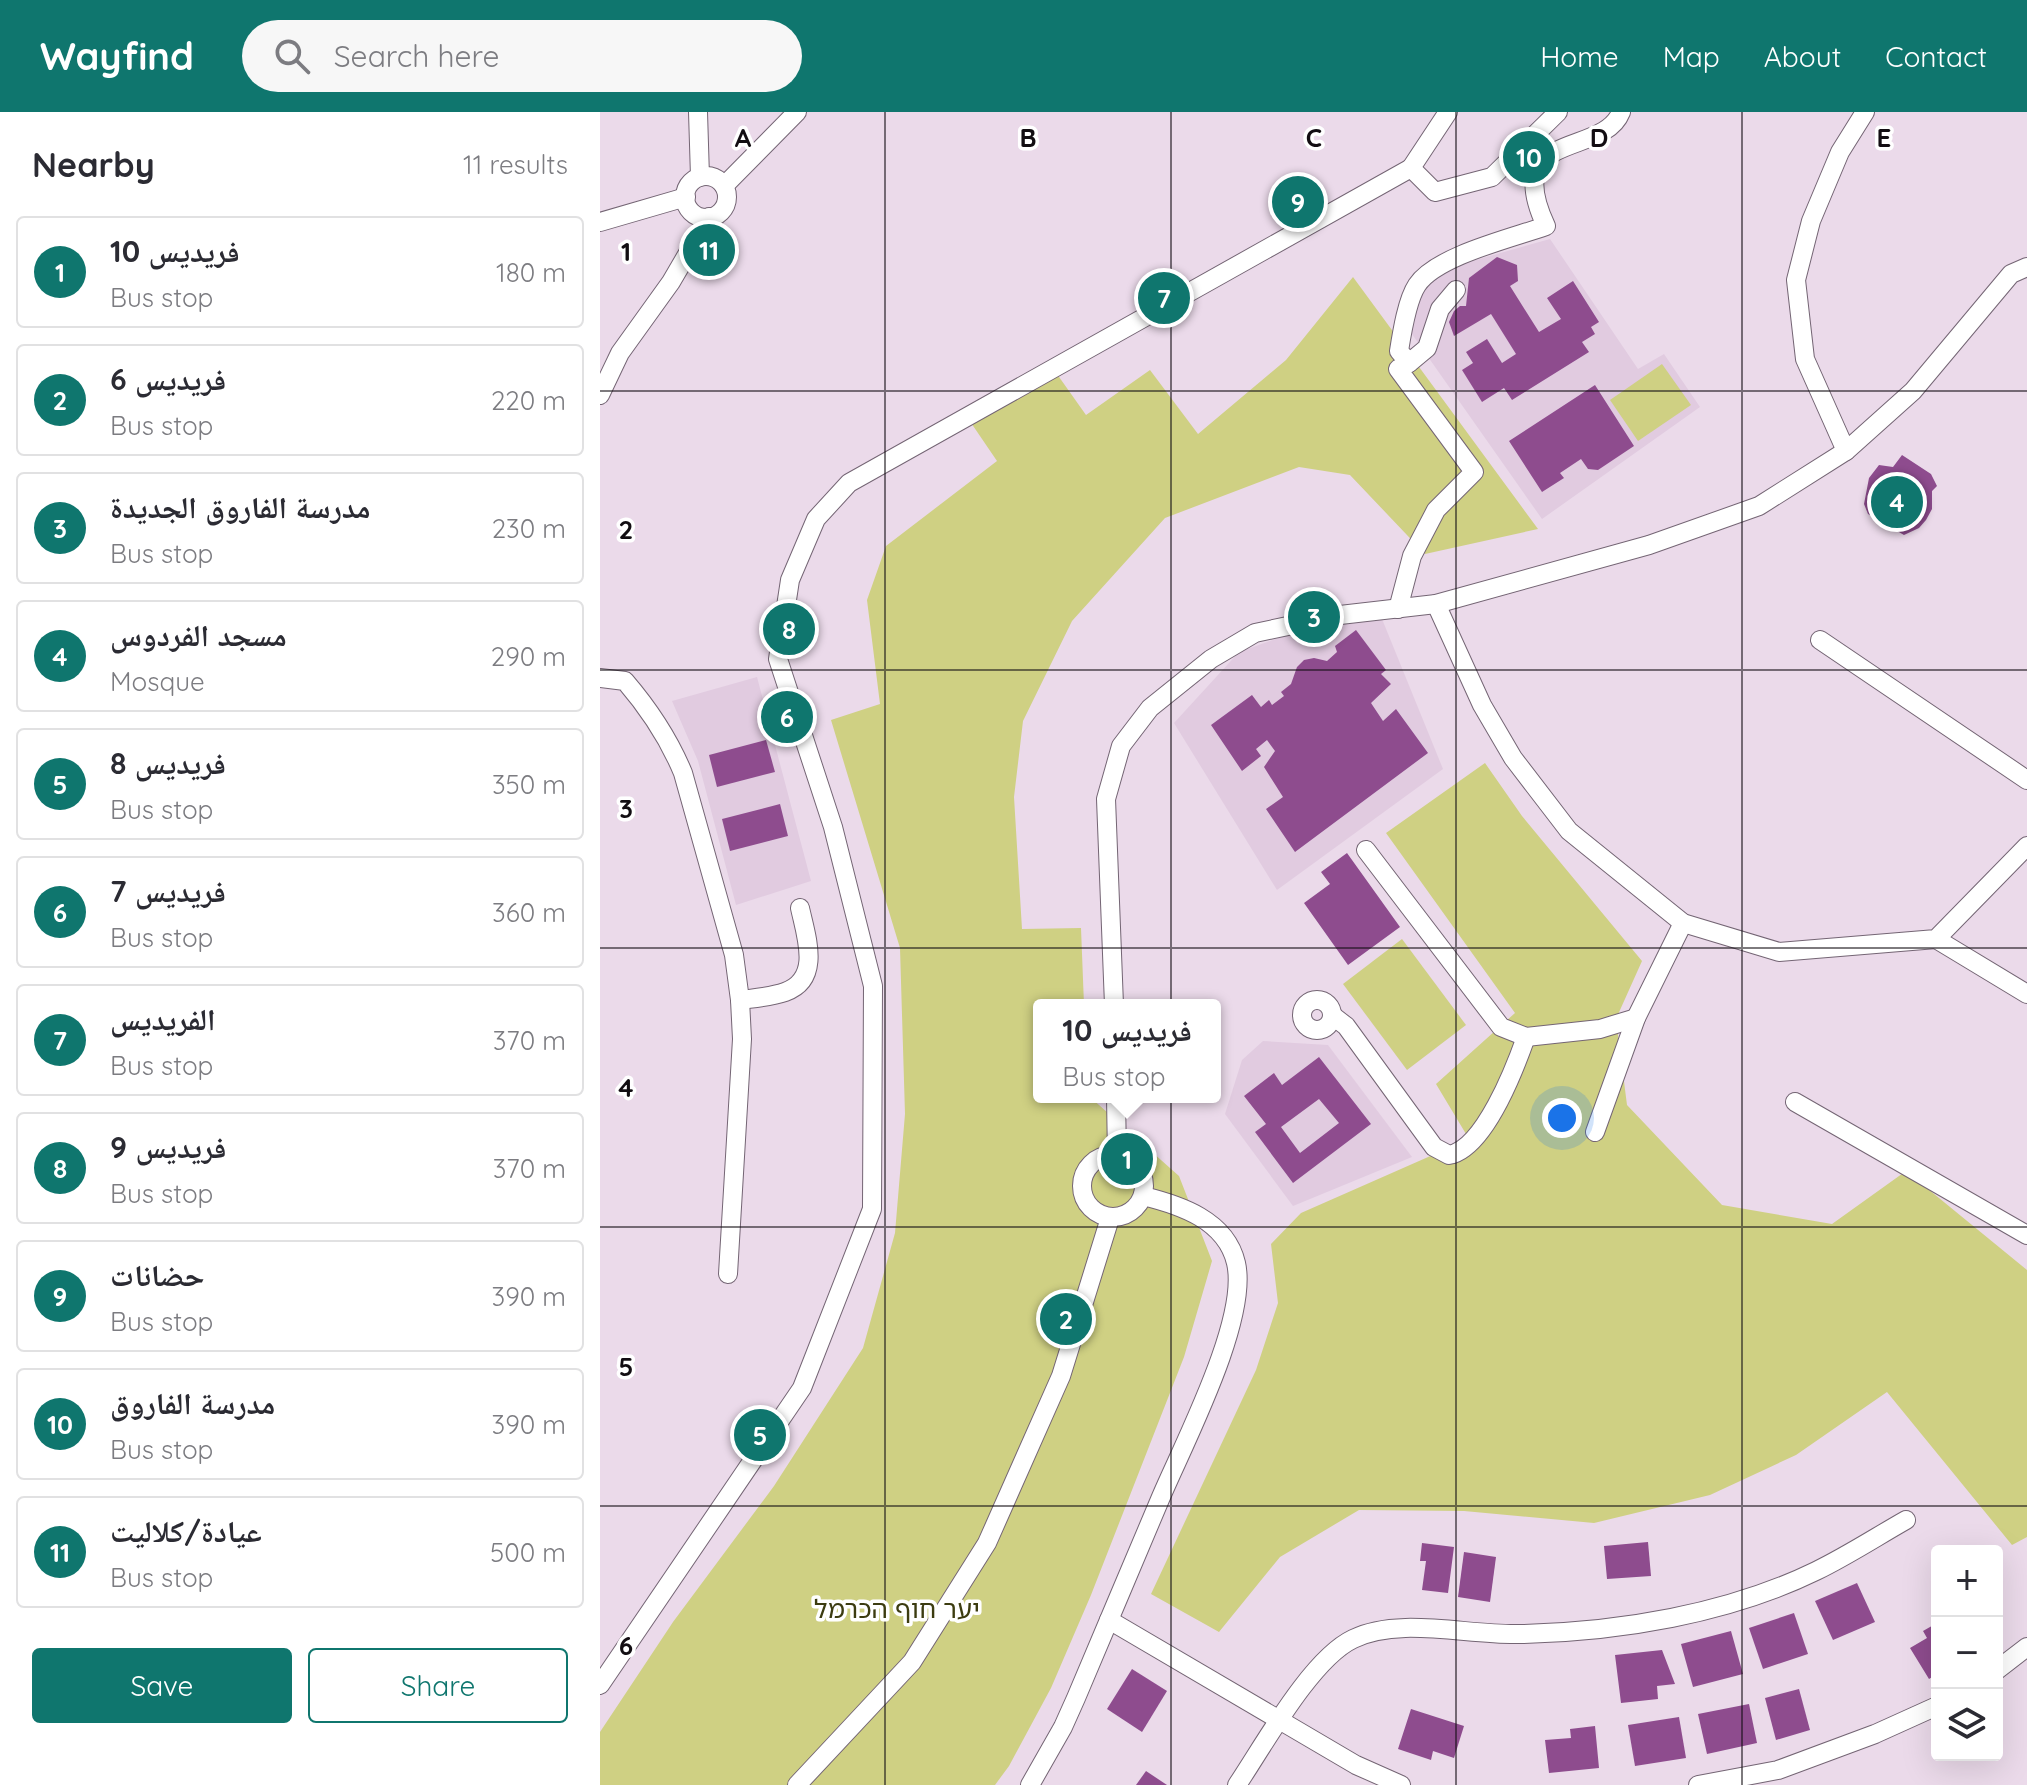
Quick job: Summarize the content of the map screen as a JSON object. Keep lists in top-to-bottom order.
{
  "parks": ["יער חוף הכרמל"],
  "page": {
    "header": "Wayfind",
    "search": "Search here",
    "nav": [
      "Home",
      "Map",
      "About",
      "Contact"
    ],
    "heading": ["Nearby", "11 results"],
    "pins": [
      "10",
      "9",
      "11",
      "7",
      "4",
      "3",
      "8",
      "6",
      "1",
      "2",
      "5"
    ],
    "list": [
      {
        "mark": "1",
        "name": "فريديس 10",
        "note": "Bus stop",
        "value": "180 m"
      },
      {
        "mark": "2",
        "name": "فريديس 6",
        "note": "Bus stop",
        "value": "220 m"
      },
      {
        "mark": "3",
        "name": "مدرسة الفاروق الجديدة",
        "note": "Bus stop",
        "value": "230 m"
      },
      {
        "mark": "4",
        "name": "مسجد الفردوس",
        "note": "Mosque",
        "value": "290 m"
      },
      {
        "mark": "5",
        "name": "فريديس 8",
        "note": "Bus stop",
        "value": "350 m"
      },
      {
        "mark": "6",
        "name": "فريديس 7",
        "note": "Bus stop",
        "value": "360 m"
      },
      {
        "mark": "7",
        "name": "الفريديس",
        "note": "Bus stop",
        "value": "370 m"
      },
      {
        "mark": "8",
        "name": "فريديس 9",
        "note": "Bus stop",
        "value": "370 m"
      },
      {
        "mark": "9",
        "name": "حضانات",
        "note": "Bus stop",
        "value": "390 m"
      },
      {
        "mark": "10",
        "name": "مدرسة الفاروق",
        "note": "Bus stop",
        "value": "390 m"
      },
      {
        "mark": "11",
        "name": "عيادة/كلاليت",
        "note": "Bus stop",
        "value": "500 m"
      }
    ],
    "popup": ["فريديس 10", "Bus stop"],
    "map_buttons": ["+", "−"],
    "buttons": ["Save", "Share"]
  },
  "grid": {
    "columns": [
      "A",
      "B",
      "C",
      "D",
      "E"
    ],
    "rows": [
      "1",
      "2",
      "3",
      "4",
      "5",
      "6"
    ]
  }
}
